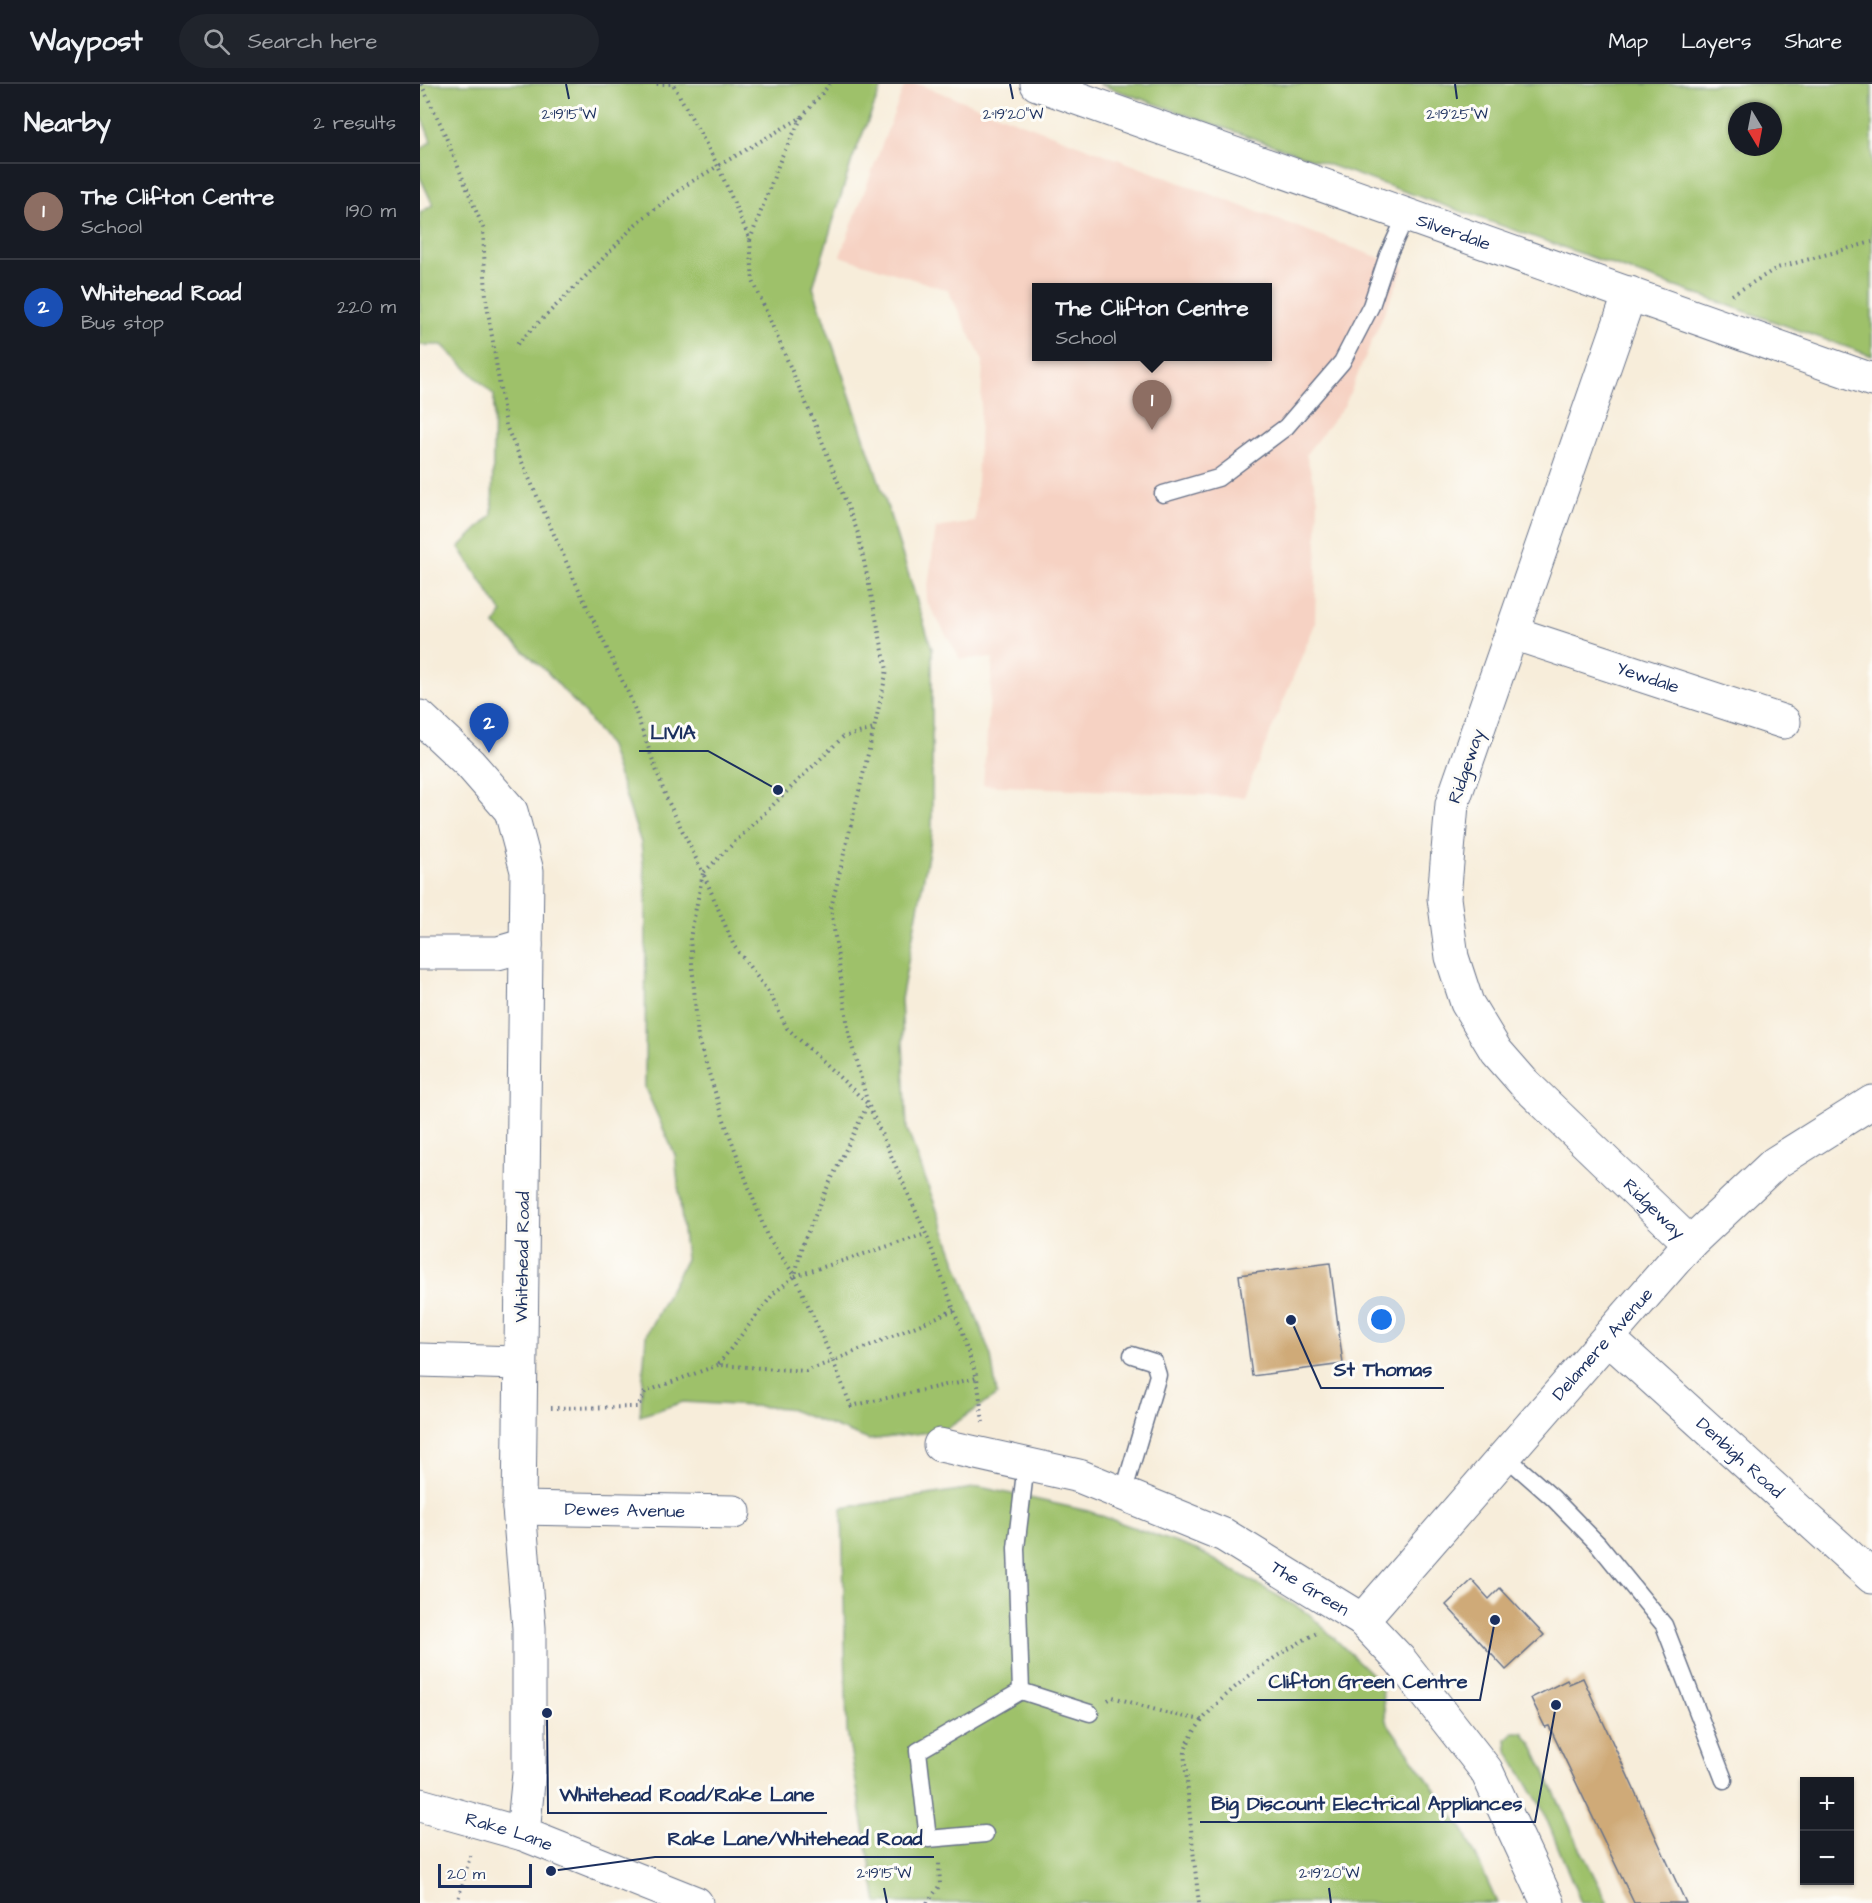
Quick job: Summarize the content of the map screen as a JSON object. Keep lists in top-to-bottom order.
{
  "streets": {
    "street": [
      "Silverdale",
      "Yewdale",
      "Ridgeway",
      "Whitehead Road",
      "Delamere Avenue",
      "Denbigh Road",
      "Dewes Avenue",
      "The Green",
      "Rake Lane"
    ]
  },
  "crossings": [
    ["Silverdale", "Ridgeway"],
    ["Yewdale", "Ridgeway"],
    ["Ridgeway", "Delamere Avenue"],
    ["Whitehead Road", "Dewes Avenue"],
    ["Whitehead Road", "Rake Lane"],
    ["Delamere Avenue", "Denbigh Road"],
    ["Delamere Avenue", "The Green"]
  ],
  "places": [
    "LIVIA",
    "St Thomas",
    "Clifton Green Centre",
    "Big Discount Electrical Appliances",
    "Whitehead Road/Rake Lane",
    "Rake Lane/Whitehead Road"
  ],
  "scale_bar": "20 m",
  "north": "bottom",
  "page": {
    "header": "Waypost",
    "search": "Search here",
    "nav": ["Map", "Layers", "Share"],
    "heading": ["Nearby", "2 results"],
    "list": [
      {
        "mark": "1",
        "name": "The Clifton Centre",
        "note": "School",
        "value": "190 m"
      },
      {
        "mark": "2",
        "name": "Whitehead Road",
        "note": "Bus stop",
        "value": "220 m"
      }
    ],
    "popup": ["The Clifton Centre", "School"],
    "pins": ["1", "2"],
    "map_buttons": ["+", "−"],
    "scale": "20 m"
  },
  "coordinates": ["2°19'15\"W", "2°19'20\"W", "2°19'25\"W"]
}
